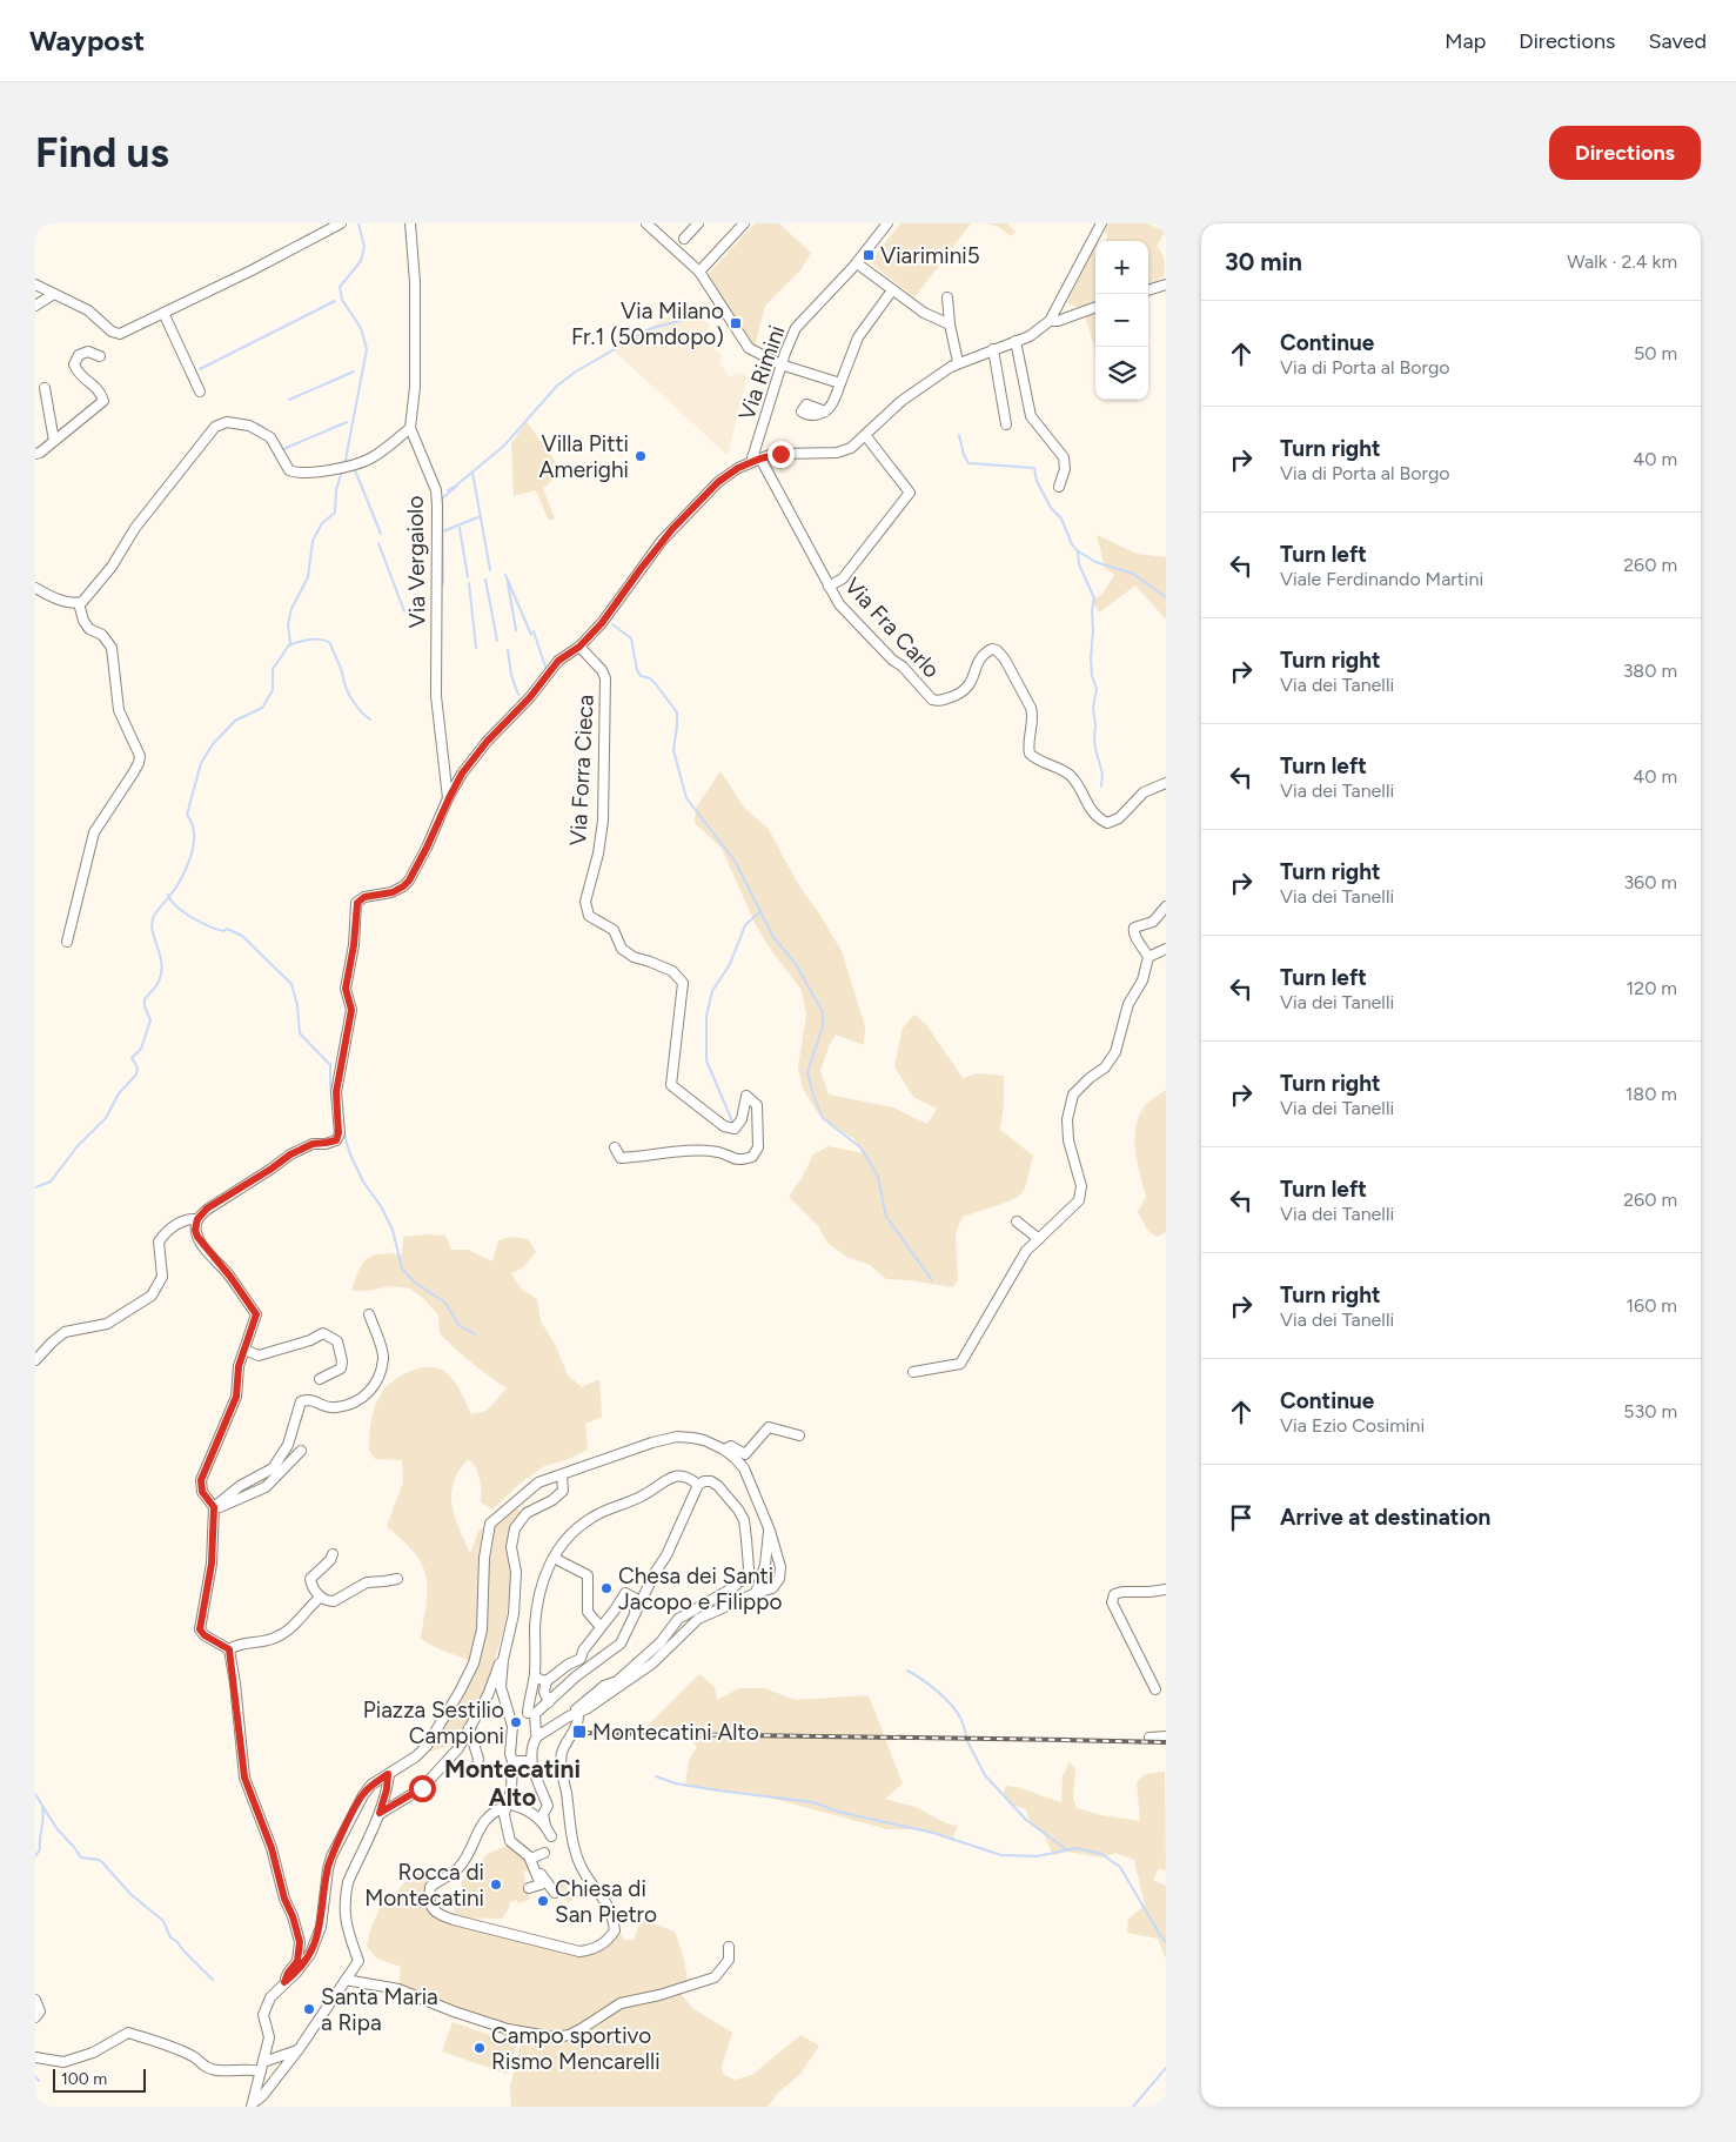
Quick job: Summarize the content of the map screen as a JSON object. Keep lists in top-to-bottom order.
{
  "streets": {
    "street": [
      "Via Rimini",
      "Via Vergaiolo",
      "Via Fra Carlo",
      "Via Forra Cieca"
    ]
  },
  "crossings": [
    ["Via Rimini", "Via Fra Carlo"]
  ],
  "districts": ["Montecatini Alto"],
  "places": {
    "transit": ["Viarimini5", "Via Milano Fr.1 (50mdopo)", "Montecatini Alto"],
    "other": [
      "Villa Pitti Amerighi",
      "Chesa dei Santi Jacopo e Filippo",
      "Piazza Sestilio Campioni",
      "Rocca di Montecatini",
      "Chiesa di San Pietro",
      "Santa Maria a Ripa",
      "Campo sportivo Rismo Mencarelli"
    ]
  },
  "scale_bar": "100 m",
  "page": {
    "header": "Waypost",
    "nav": ["Map", "Directions", "Saved"],
    "buttons": "Directions",
    "title": "Find us",
    "heading": ["30 min", "Walk · 2.4 km"],
    "map_buttons": ["+", "−"],
    "list": [
      ["Continue", "Via di Porta al Borgo", "50 m"],
      ["Turn right", "Via di Porta al Borgo", "40 m"],
      ["Turn left", "Viale Ferdinando Martini", "260 m"],
      ["Turn right", "Via dei Tanelli", "380 m"],
      ["Turn left", "Via dei Tanelli", "40 m"],
      ["Turn right", "Via dei Tanelli", "360 m"],
      ["Turn left", "Via dei Tanelli", "120 m"],
      ["Turn right", "Via dei Tanelli", "180 m"],
      ["Turn left", "Via dei Tanelli", "260 m"],
      ["Turn right", "Via dei Tanelli", "160 m"],
      ["Continue", "Via Ezio Cosimini", "530 m"],
      "Arrive at destination"
    ],
    "scale": "100 m"
  }
}
